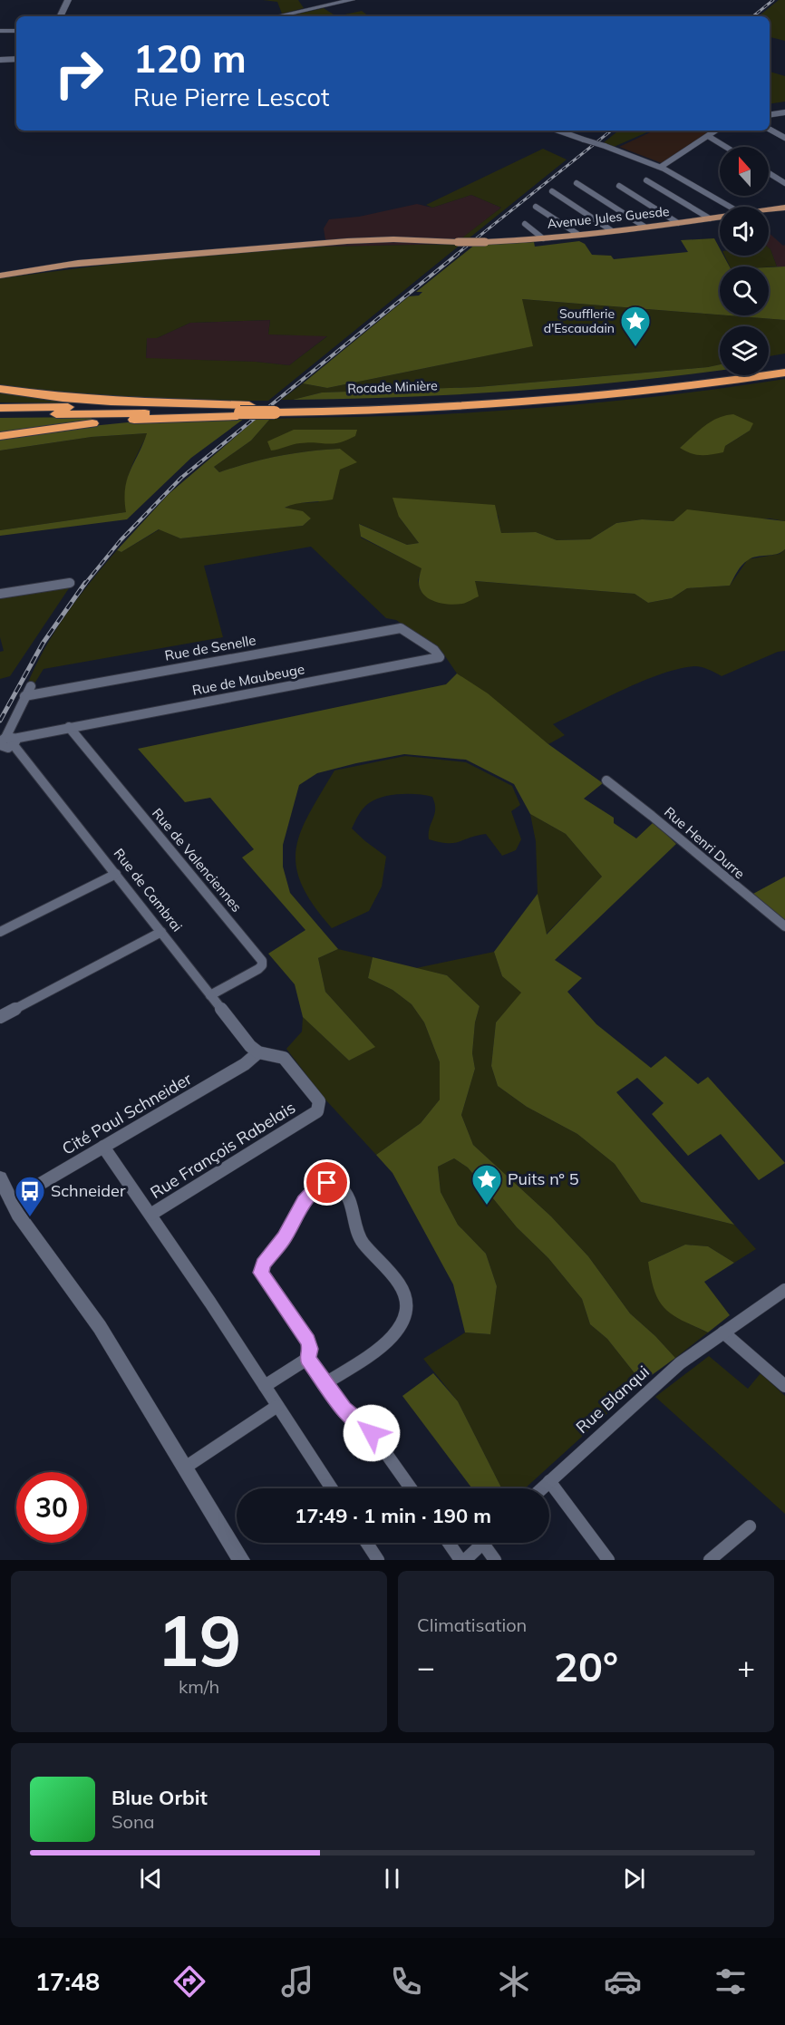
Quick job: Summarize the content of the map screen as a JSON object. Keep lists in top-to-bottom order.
{
  "streets": {
    "highway": ["Rocade Minière"],
    "main road": ["Avenue Jules Guesde"],
    "street": [
      "Rue de Senelle",
      "Rue de Maubeuge",
      "Rue Henri Durre",
      "Rue de Valenciennes",
      "Rue de Cambrai",
      "Cité Paul Schneider",
      "Rue François Rabelais",
      "Rue Blanqui"
    ]
  },
  "crossings": [
    ["Rue de Senelle", "Rue de Maubeuge"],
    ["Rue de Maubeuge", "Rue de Valenciennes"],
    ["Rue de Maubeuge", "Rue de Cambrai"],
    ["Rue de Valenciennes", "Rue de Cambrai"],
    ["Rue de Cambrai", "Cité Paul Schneider"],
    ["Rue de Cambrai", "Rue François Rabelais"],
    ["Cité Paul Schneider", "Rue François Rabelais"]
  ],
  "places": {
    "place": ["Soufflerie d'Escaudain", "Puits n° 5"],
    "bus stop": ["Schneider"]
  },
  "north": "top",
  "page": {
    "turn": ["120 m", "Rue Pierre Lescot"],
    "limit": "30",
    "trip": "17:49 · 1 min · 190 m",
    "tile": [
      ["19", "km/h"],
      "Climatisation"
    ],
    "heat": ["−", "20°", "+"],
    "song": ["Blue Orbit", "Sona"],
    "tabs": "17:48"
  }
}
